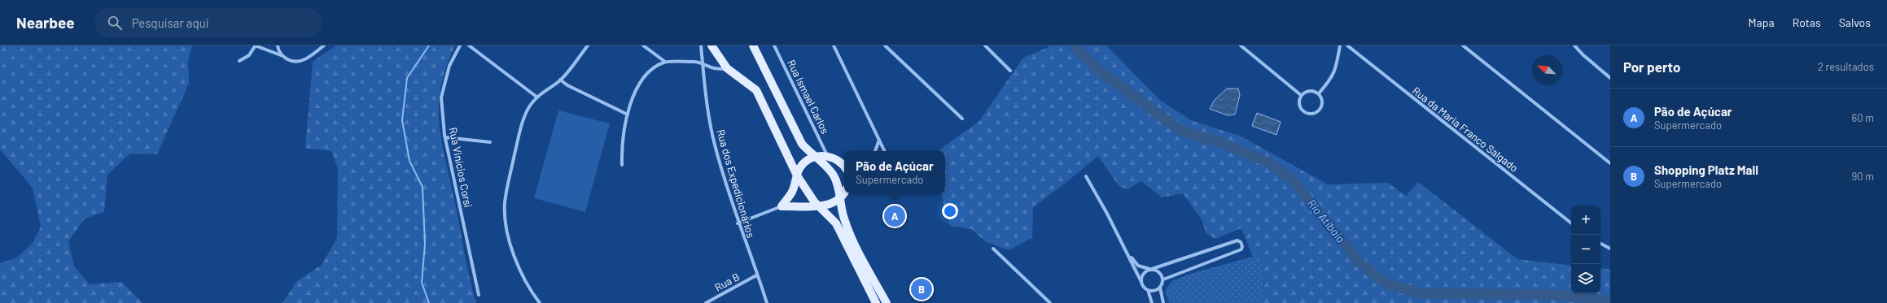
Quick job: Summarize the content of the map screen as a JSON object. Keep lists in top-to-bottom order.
{
  "streets": {
    "street": [
      "Rua Ismael Carlos",
      "Rua da Maria Franco Salgado",
      "Rua Vinícios Corsi",
      "Rua dos Expedicionários",
      "Rua B"
    ]
  },
  "crossings": [
    ["Rua dos Expedicionários", "Rua B"]
  ],
  "water": ["Rio Atibaia"],
  "north": "top left",
  "page": {
    "header": "Nearbee",
    "search": "Pesquisar aqui",
    "nav": ["Mapa", "Rotas", "Salvos"],
    "heading": ["Por perto", "2 resultados"],
    "list": [
      {
        "mark": "A",
        "name": "Pão de Açúcar",
        "note": "Supermercado",
        "value": "60 m"
      },
      {
        "mark": "B",
        "name": "Shopping Platz Mall",
        "note": "Supermercado",
        "value": "90 m"
      }
    ],
    "popup": ["Pão de Açúcar", "Supermercado"],
    "pins": ["A", "B"],
    "map_buttons": ["+", "−"]
  }
}
